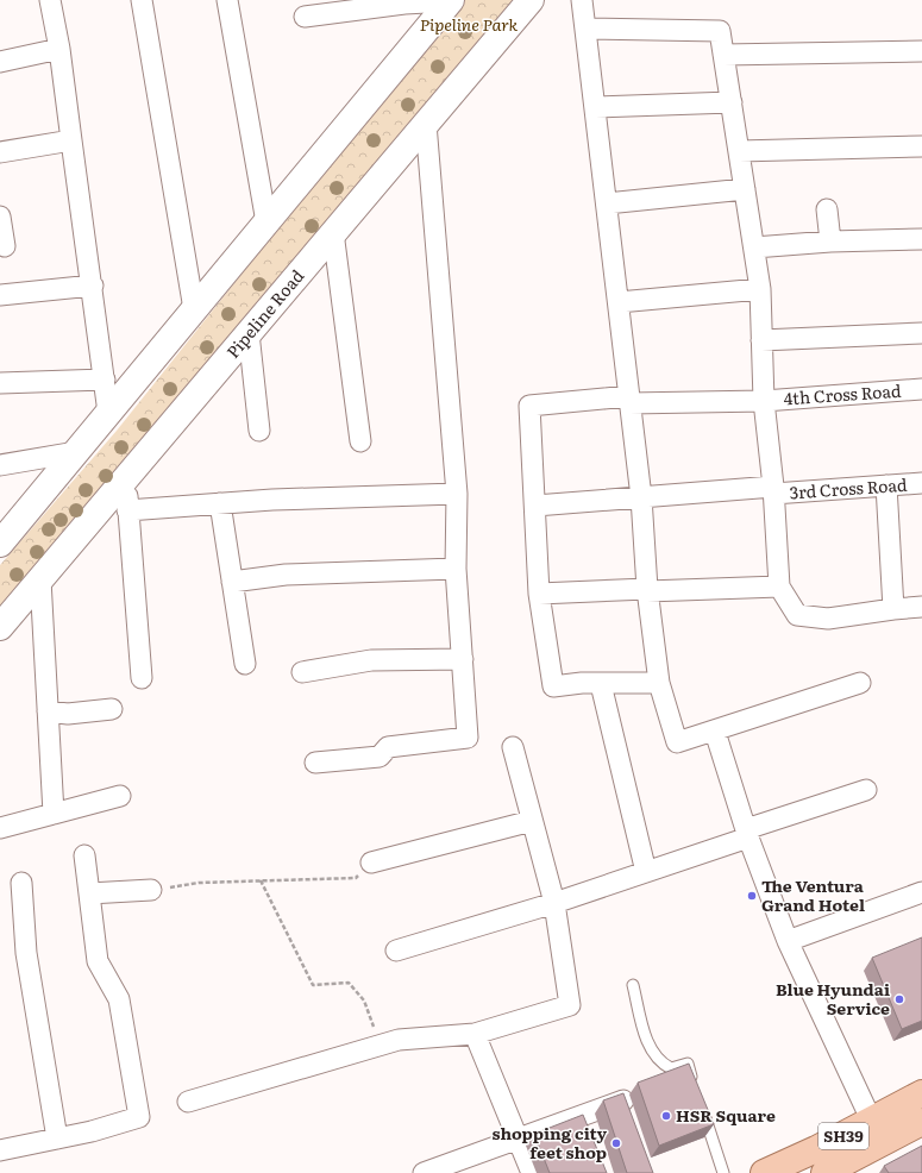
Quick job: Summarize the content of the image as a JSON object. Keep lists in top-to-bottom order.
{
  "streets": {
    "main road": ["Pipeline Road", "SH39"],
    "street": ["4th Cross Road", "3rd Cross Road"]
  },
  "crossings": [
    ["4th Cross Road", "3rd Cross Road"]
  ],
  "parks": ["Pipeline Park"],
  "places": [
    "The Ventura Grand Hotel",
    "Blue Hyundai Service",
    "HSR Square",
    "shopping city feet shop"
  ]
}
